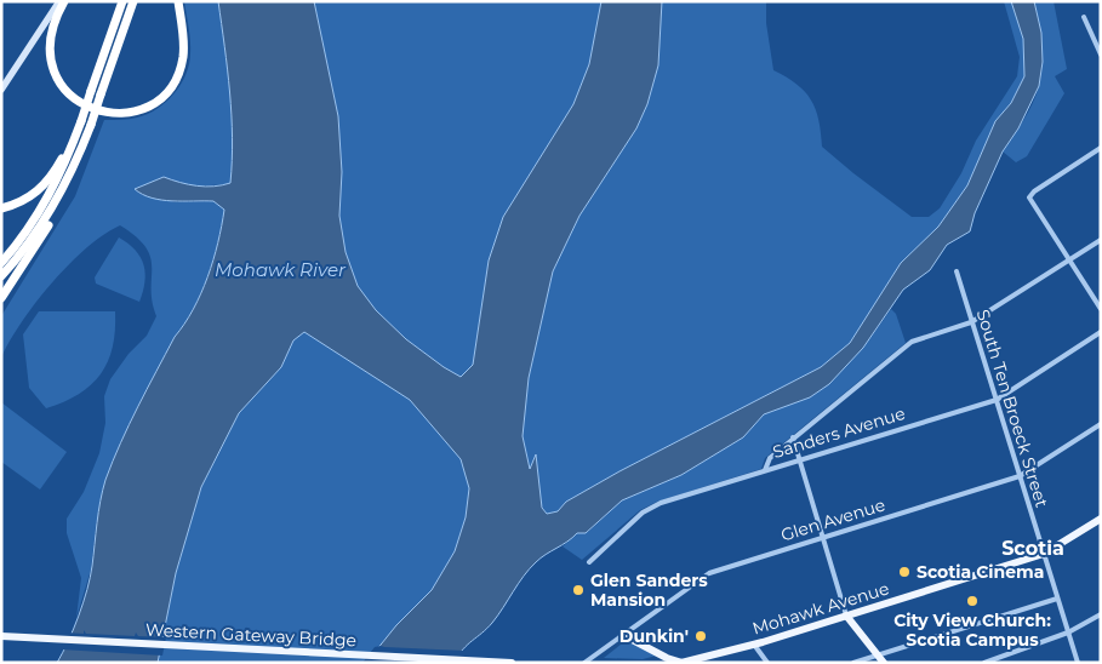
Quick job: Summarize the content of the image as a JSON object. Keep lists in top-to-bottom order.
{
  "streets": {
    "main road": ["Mohawk Avenue", "Western Gateway Bridge"],
    "street": ["South Ten Broeck Street", "Sanders Avenue", "Glen Avenue"]
  },
  "crossings": [
    ["South Ten Broeck Street", "Sanders Avenue"],
    ["South Ten Broeck Street", "Glen Avenue"],
    ["South Ten Broeck Street", "Mohawk Avenue"]
  ],
  "districts": ["Scotia"],
  "water": ["Mohawk River"],
  "places": [
    "Scotia Cinema",
    "Glen Sanders Mansion",
    "City View Church: Scotia Campus",
    "Dunkin'"
  ]
}
